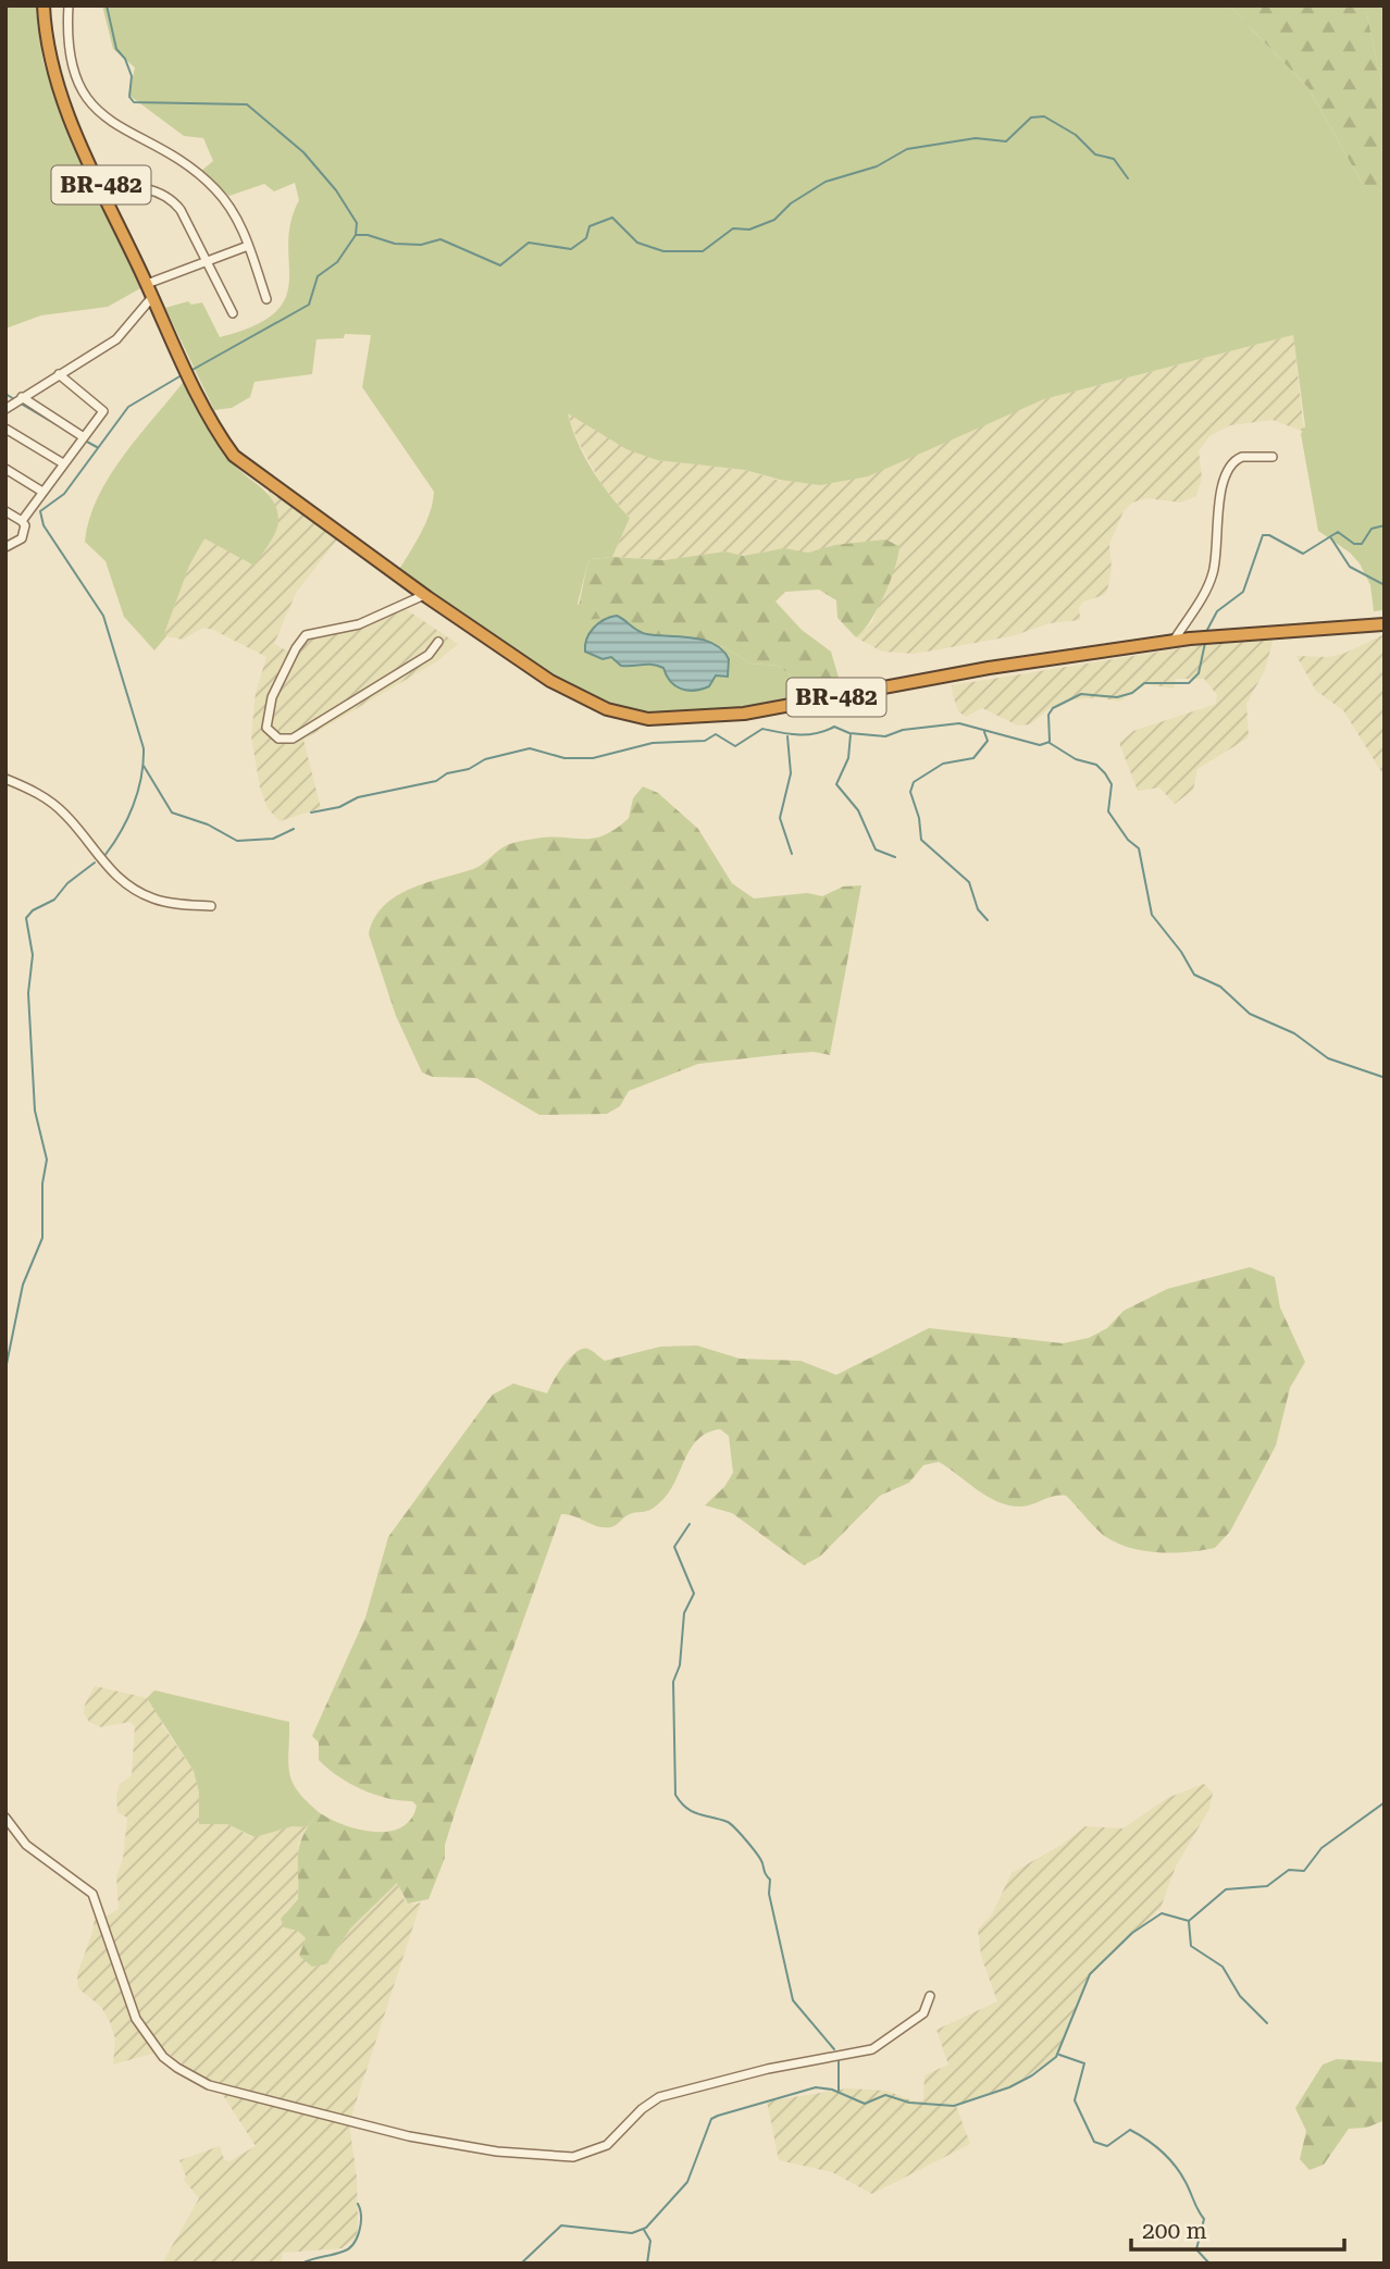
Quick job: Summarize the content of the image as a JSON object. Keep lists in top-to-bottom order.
{
  "streets": {
    "highway": ["BR-482"]
  },
  "scale_bar": "200 m"
}
